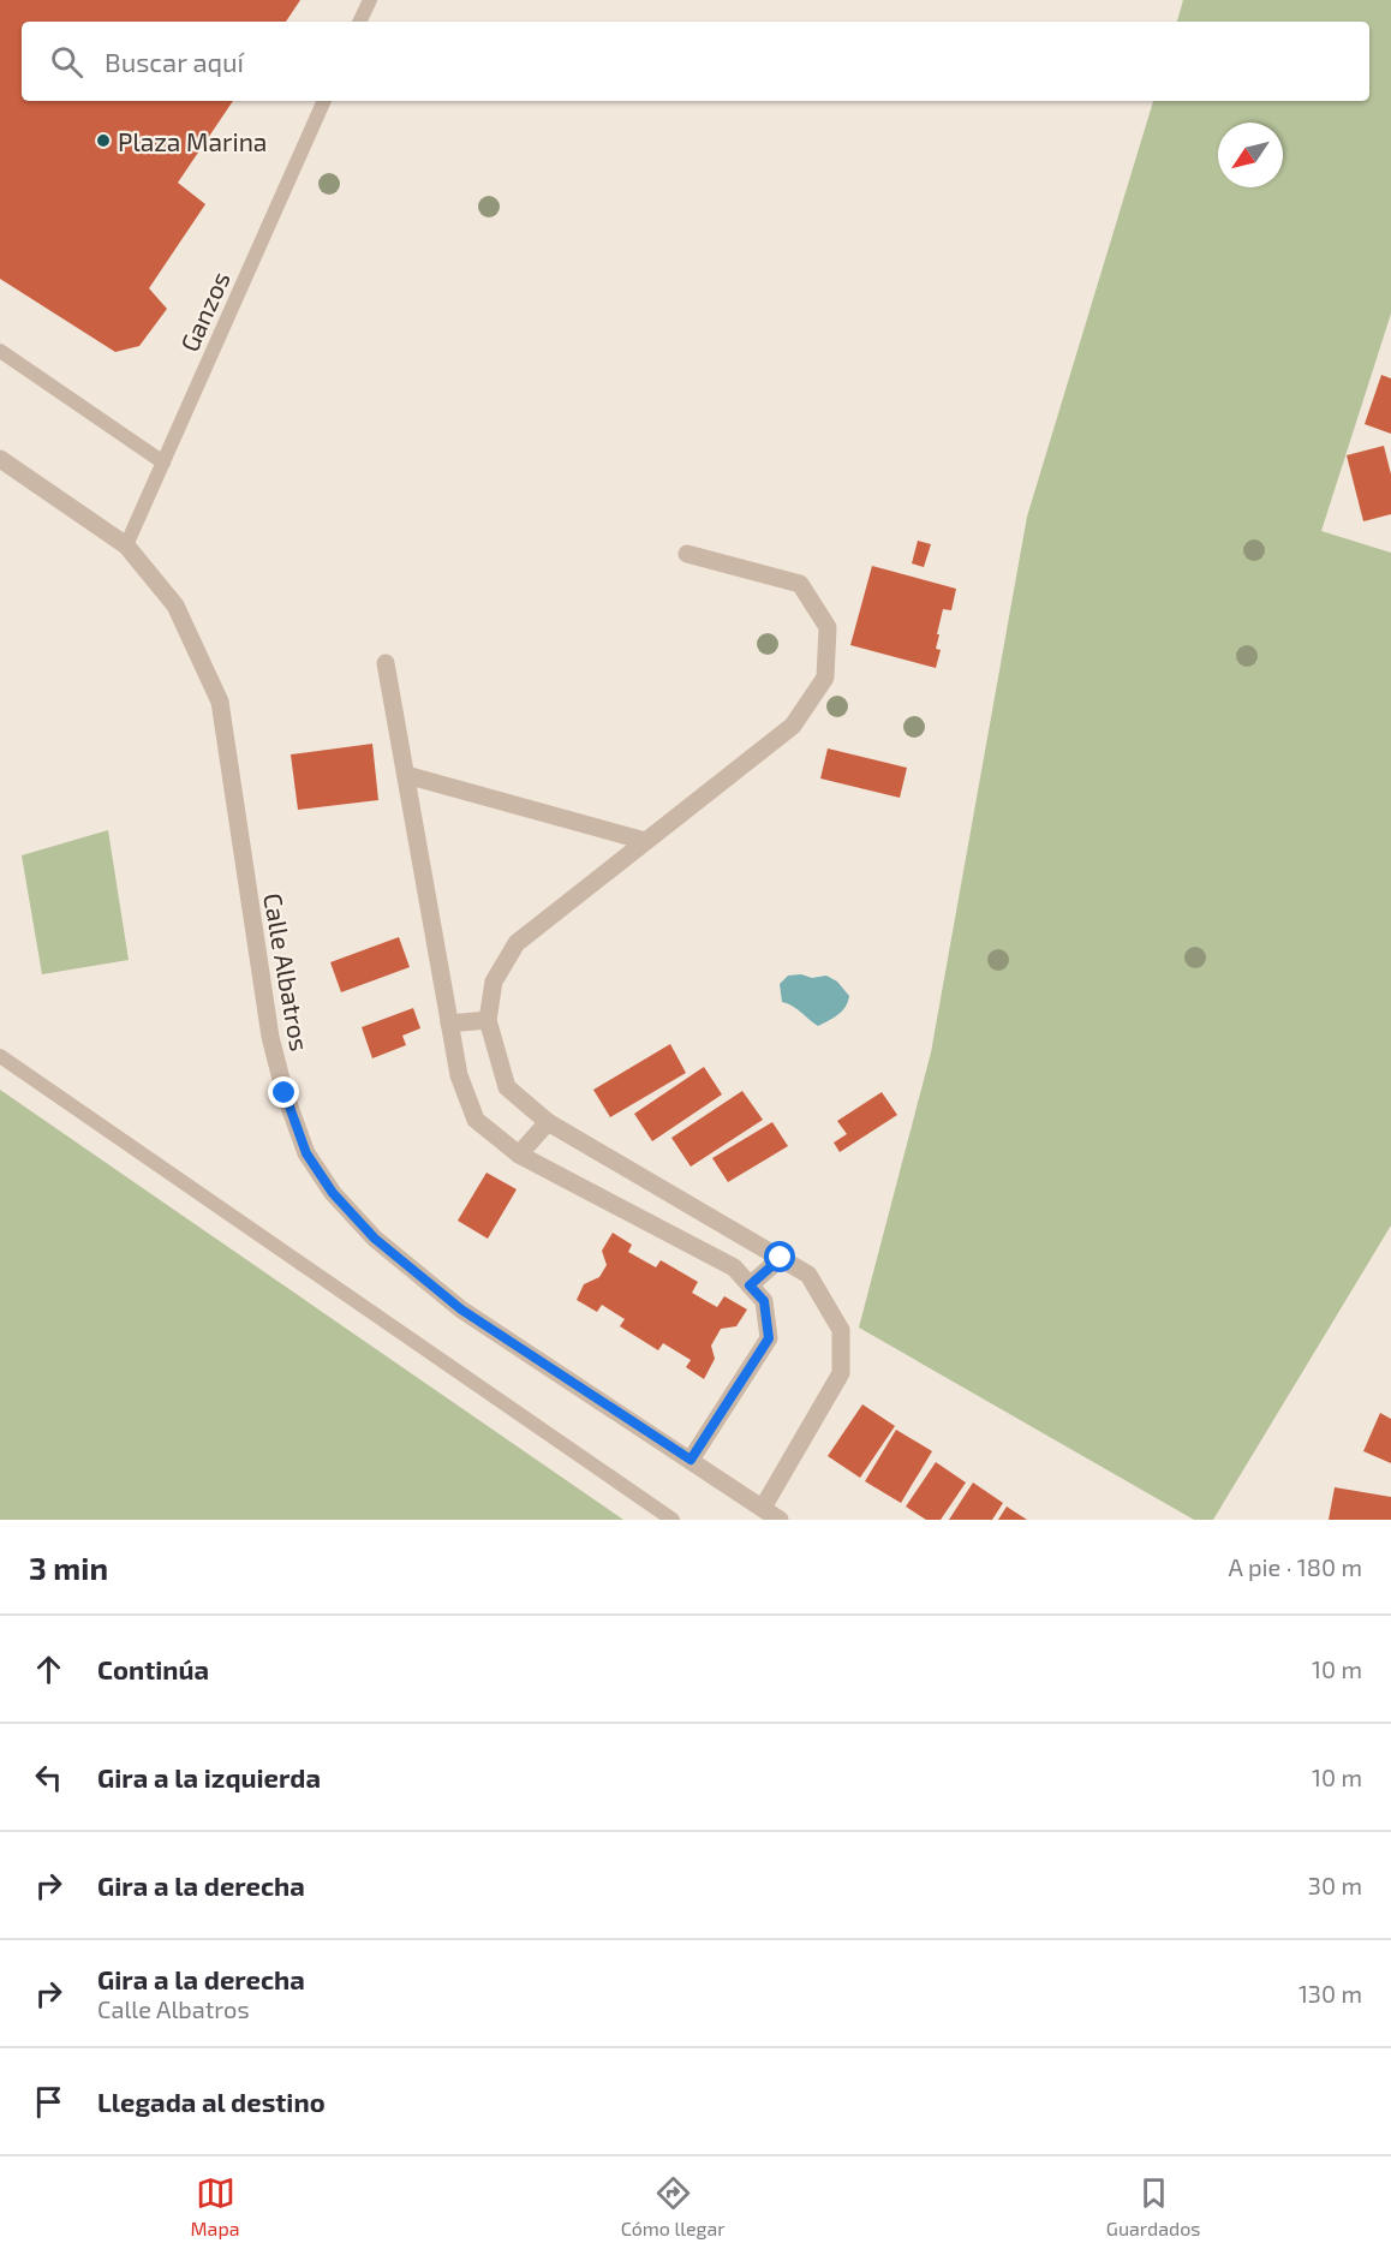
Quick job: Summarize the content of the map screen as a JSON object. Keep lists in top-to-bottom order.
{
  "streets": {
    "street": ["Calle Albatros"],
    "lane": ["Ganzos"]
  },
  "crossings": [
    ["Ganzos", "Calle Albatros"]
  ],
  "places": ["Plaza Marina"],
  "north": "bottom left",
  "page": {
    "search": "Buscar aquí",
    "heading": ["3 min", "A pie · 180 m"],
    "list": [
      ["Continúa", "10 m"],
      ["Gira a la izquierda", "10 m"],
      ["Gira a la derecha", "30 m"],
      ["Gira a la derecha", "Calle Albatros", "130 m"],
      "Llegada al destino"
    ],
    "nav": ["Mapa", "Cómo llegar", "Guardados"]
  }
}
